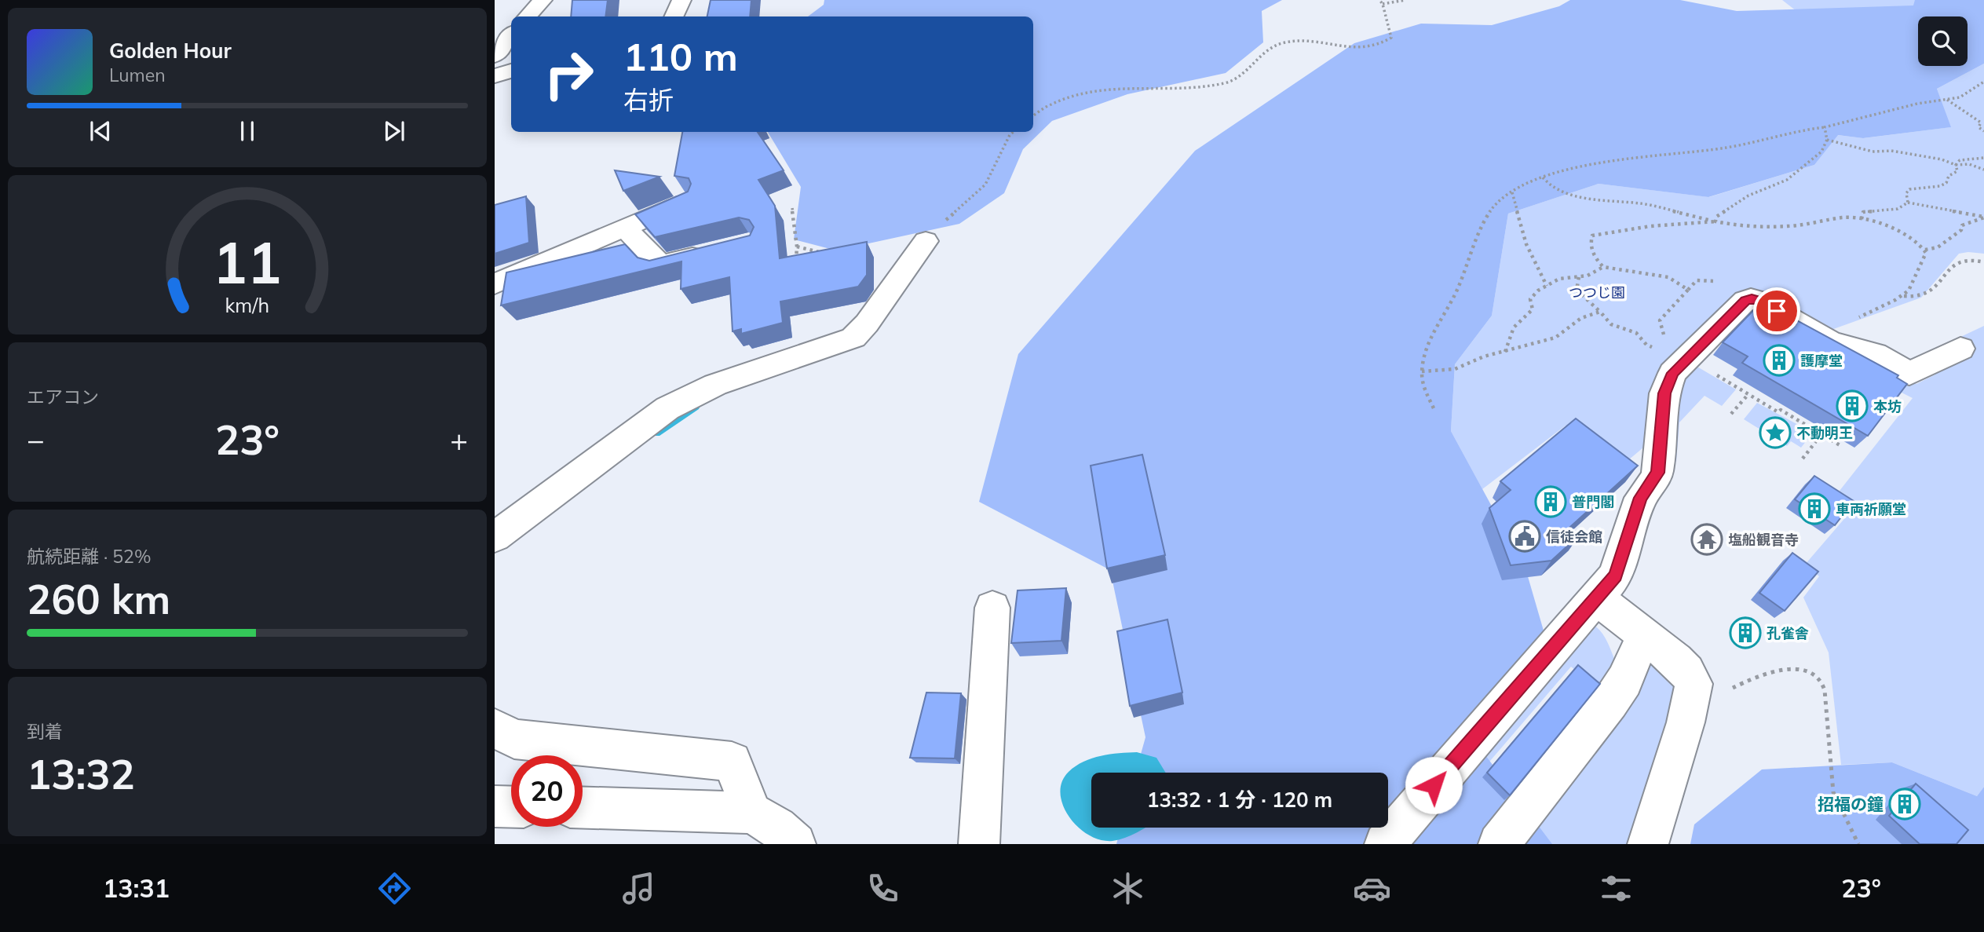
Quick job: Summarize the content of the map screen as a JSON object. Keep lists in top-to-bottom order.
{
  "parks": ["つつじ園"],
  "places": {
    "building": [
      "護摩堂",
      "本坊",
      "普門閣",
      "車両祈願堂",
      "孔雀舎",
      "招福の鐘"
    ],
    "place": ["不動明王"],
    "public building": ["信徒会館"],
    "temple": ["塩船観音寺"]
  },
  "page": {
    "turn": ["110 m", "右折"],
    "song": ["Golden Hour", "Lumen"],
    "tile": [
      "エアコン",
      ["航続距離 · 52%", "260 km"],
      ["到着", "13:32"]
    ],
    "heat": ["−", "23°", "+"],
    "limit": "20",
    "trip": "13:32 · 1 分 · 120 m",
    "tabs": ["13:31", "23°"],
    "gauge": ["11", "km/h"]
  }
}
